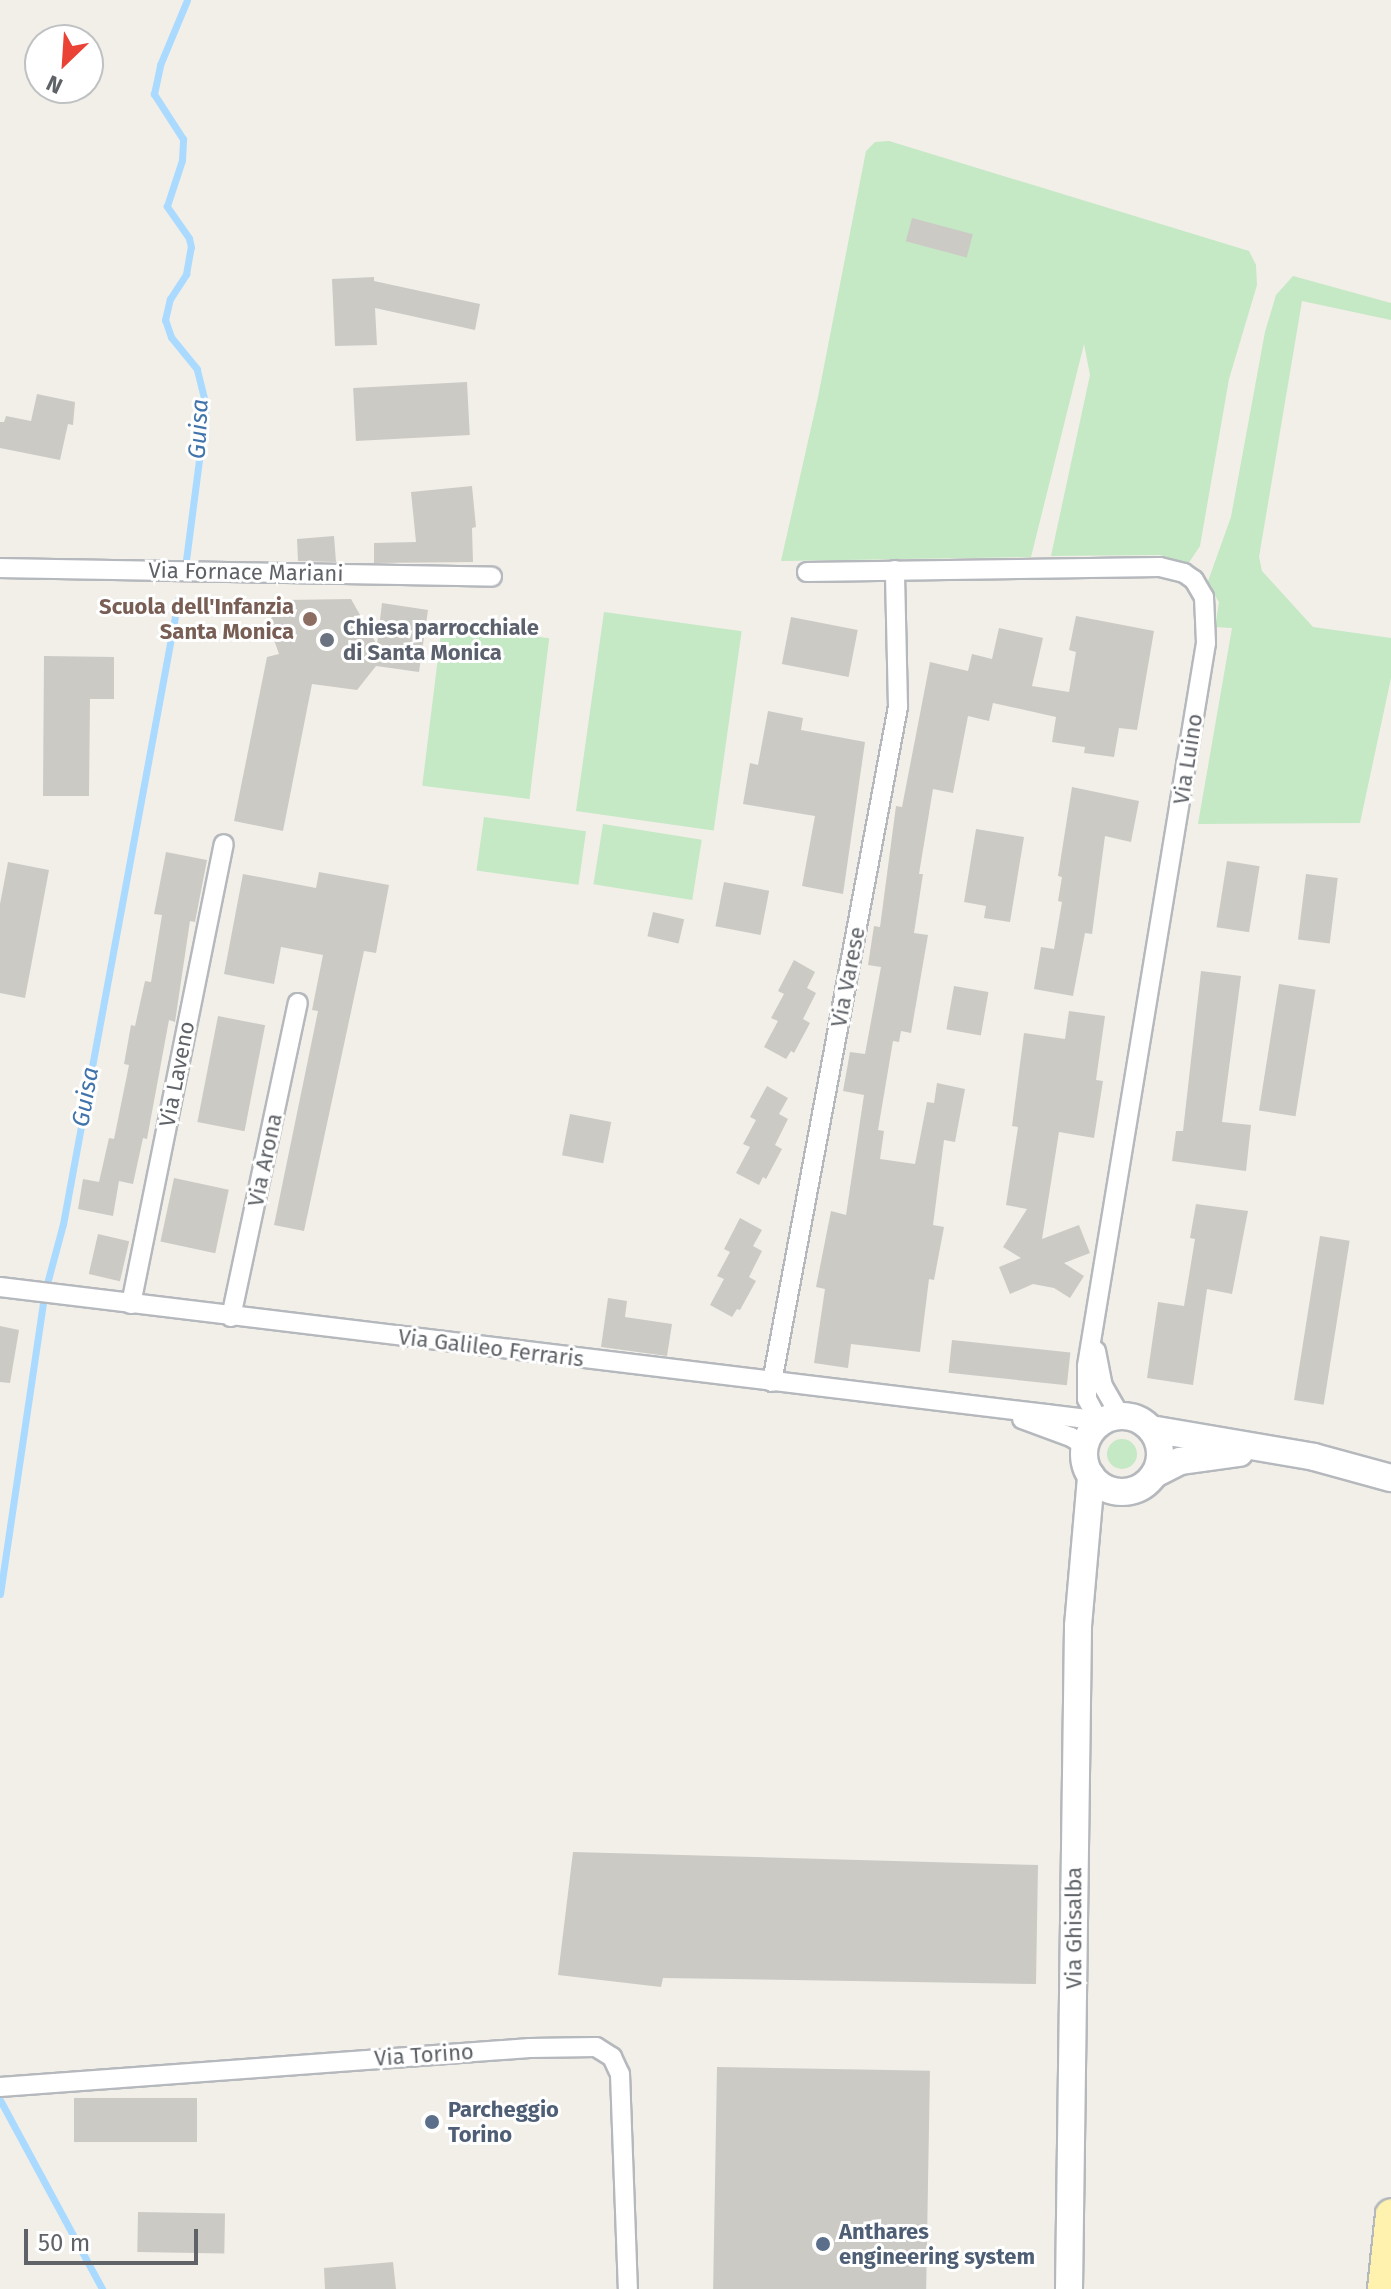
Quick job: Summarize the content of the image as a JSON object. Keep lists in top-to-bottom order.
{
  "streets": {
    "street": [
      "Via Fornace Mariani",
      "Via Luino",
      "Via Varese",
      "Via Laveno",
      "Via Arona",
      "Via Galileo Ferraris",
      "Via Ghisalba",
      "Via Torino"
    ]
  },
  "crossings": [
    ["Via Luino", "Via Varese"],
    ["Via Luino", "Via Galileo Ferraris"],
    ["Via Luino", "Via Ghisalba"],
    ["Via Varese", "Via Galileo Ferraris"],
    ["Via Laveno", "Via Galileo Ferraris"],
    ["Via Arona", "Via Galileo Ferraris"],
    ["Via Galileo Ferraris", "Via Ghisalba"]
  ],
  "water": ["Guisa"],
  "places": [
    "Scuola dell'Infanzia Santa Monica",
    "Chiesa parrocchiale di Santa Monica",
    "Parcheggio Torino",
    "Anthares engineering system"
  ],
  "scale_bar": "50 m",
  "north": "bottom left"
}
